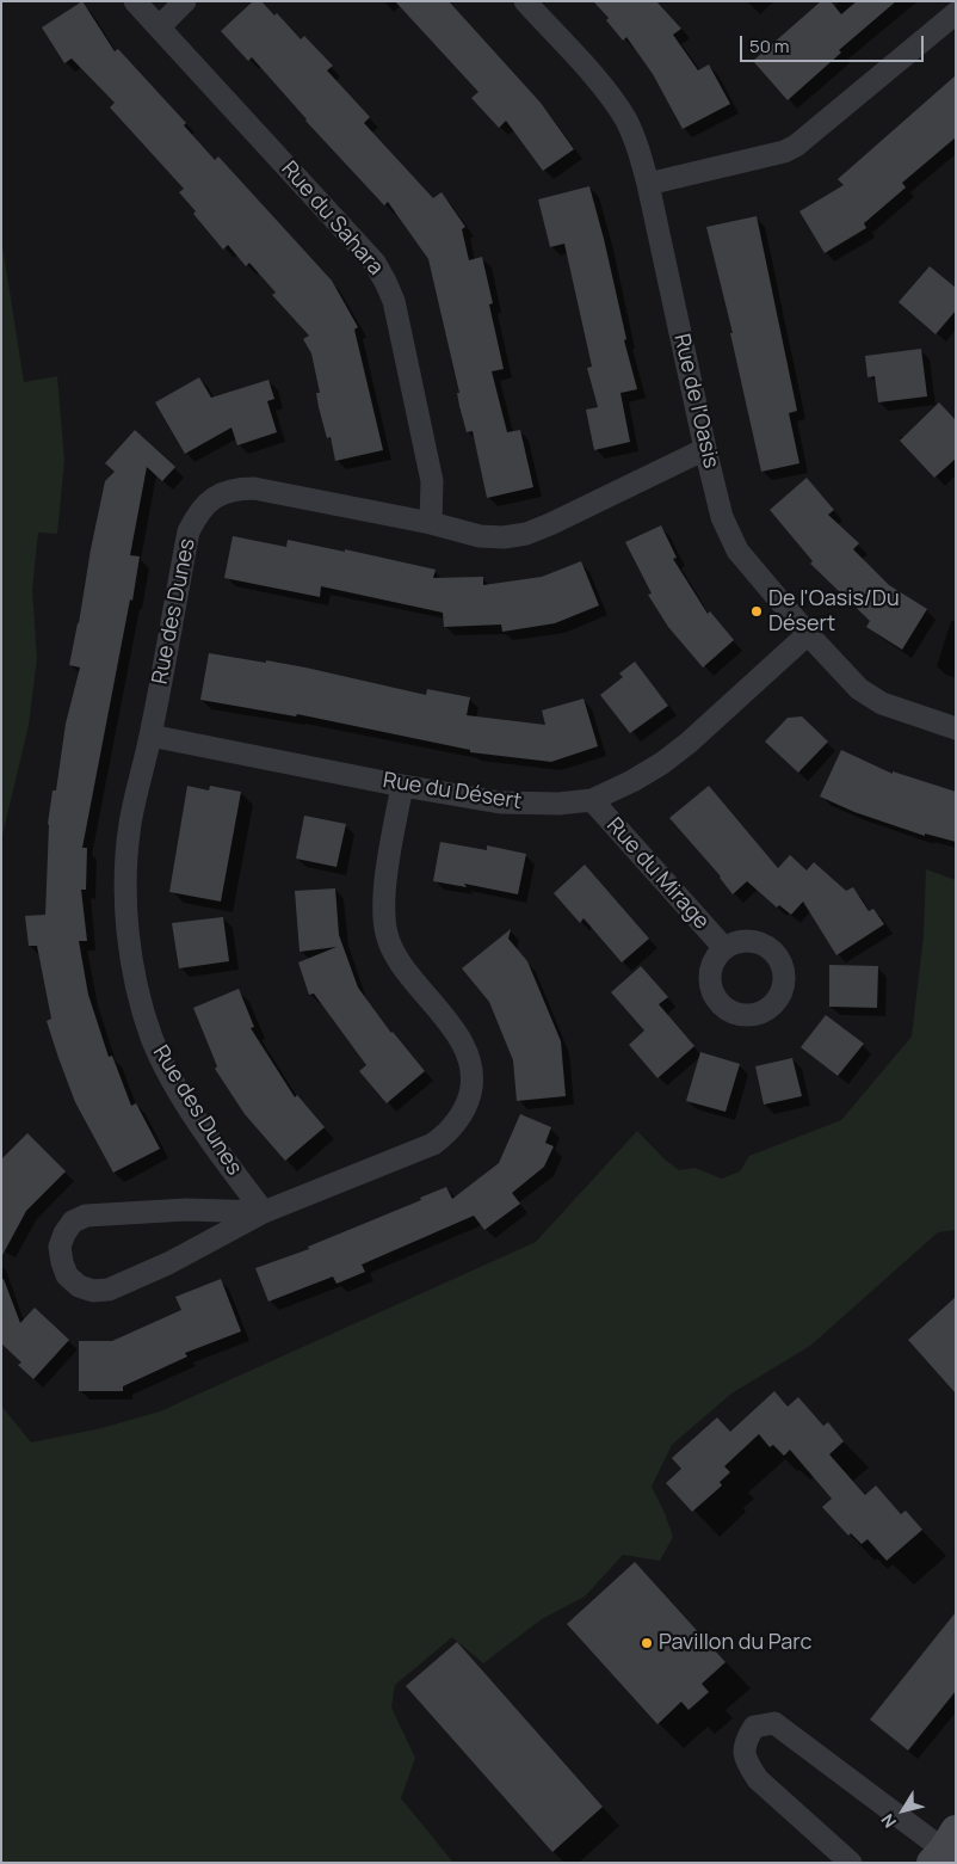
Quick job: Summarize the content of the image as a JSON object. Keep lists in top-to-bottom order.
{
  "streets": {
    "street": [
      "Rue du Sahara",
      "Rue de l'Oasis",
      "Rue des Dunes",
      "Rue du Désert",
      "Rue du Mirage"
    ]
  },
  "crossings": [
    ["Rue du Sahara", "Rue des Dunes"],
    ["Rue de l'Oasis", "Rue des Dunes"],
    ["Rue de l'Oasis", "Rue du Désert"],
    ["Rue des Dunes", "Rue du Désert"],
    ["Rue du Désert", "Rue du Mirage"]
  ],
  "places": ["De l'Oasis/Du Désert", "Pavillon du Parc"],
  "scale_bar": "50 m",
  "north": "bottom left"
}
